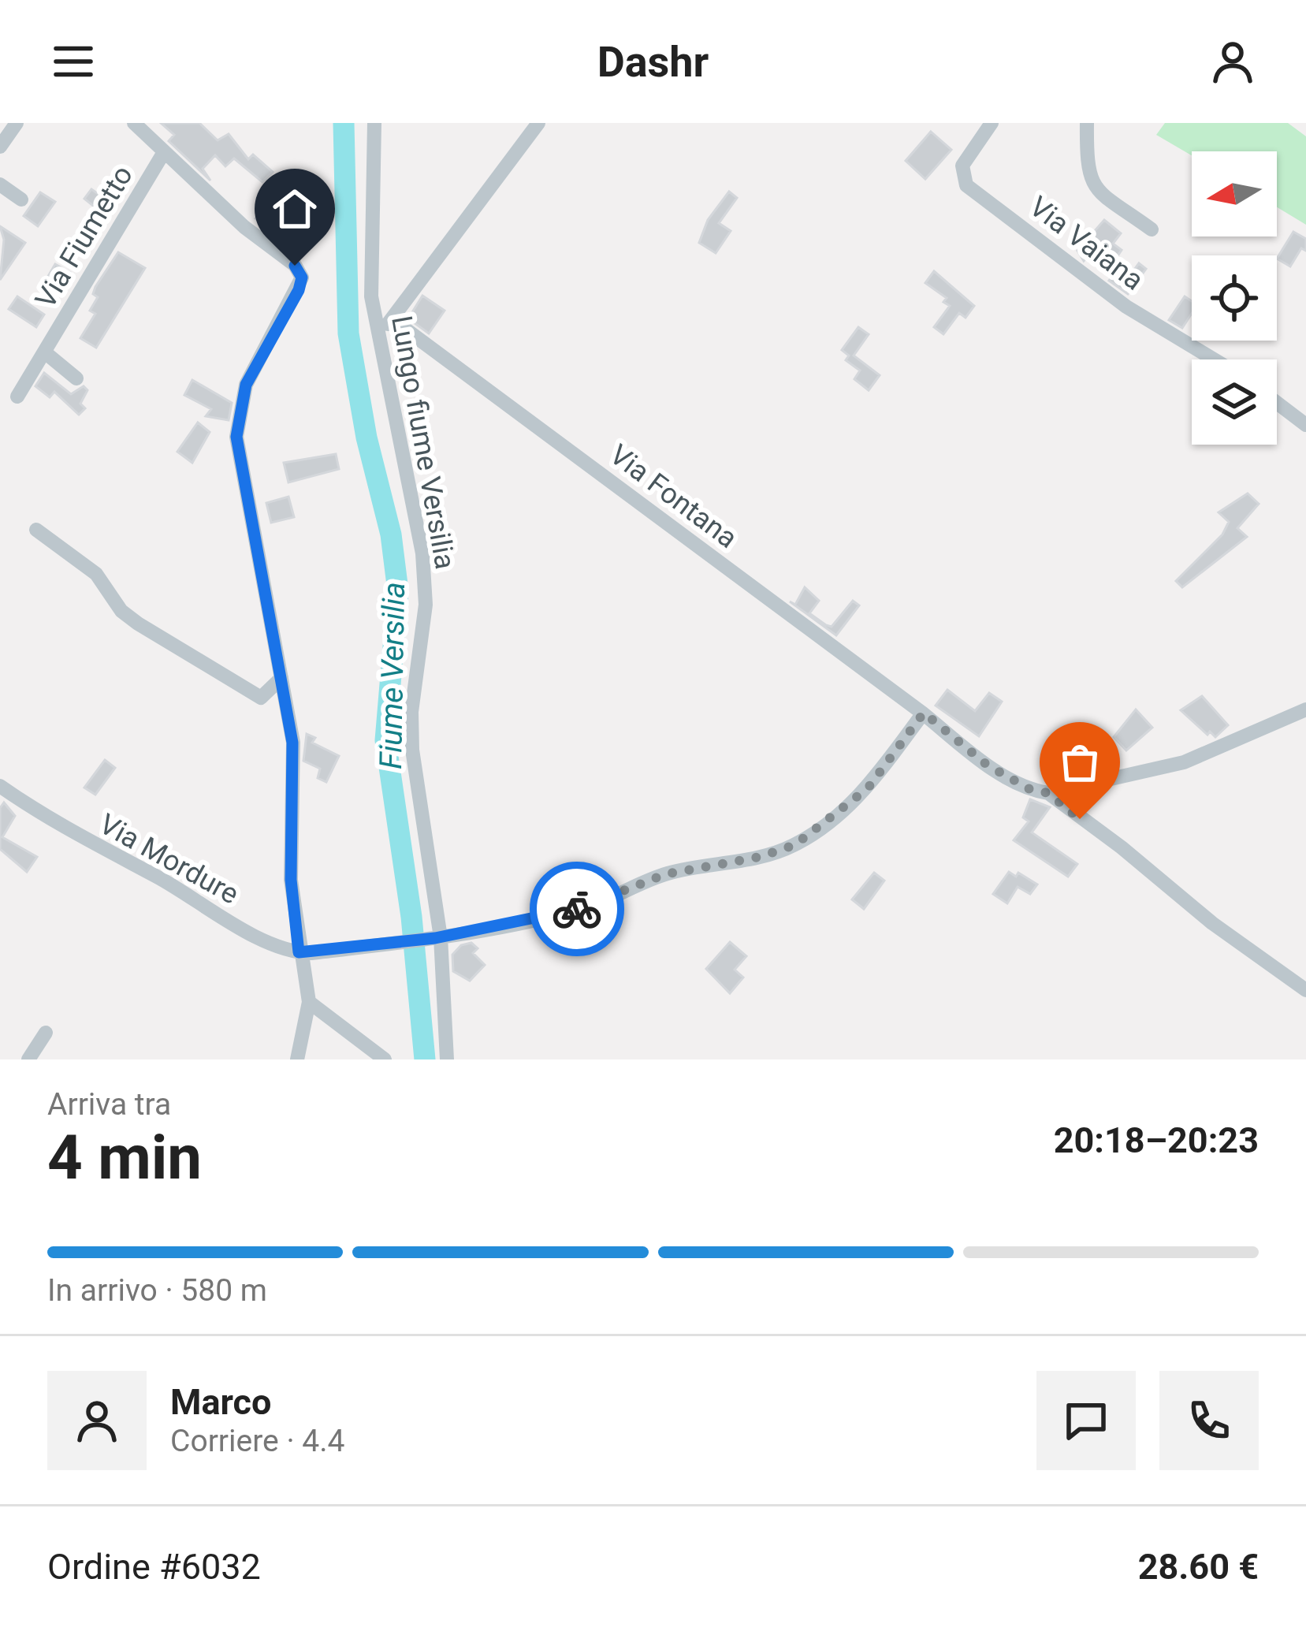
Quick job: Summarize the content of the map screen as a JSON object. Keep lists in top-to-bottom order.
{
  "streets": {
    "street": [
      "Via Fiumetto",
      "Via Vaiana",
      "Lungo fiume Versilia",
      "Via Fontana",
      "Via Mordure"
    ]
  },
  "crossings": [
    ["Via Fiumetto", "Via Mordure"],
    ["Lungo fiume Versilia", "Via Mordure"],
    ["Via Fontana", "Via Mordure"]
  ],
  "water": ["Fiume Versilia"],
  "north": "left",
  "page": {
    "header": "Dashr",
    "heading": ["4 min", "Arriva tra", "20:18–20:23"],
    "panel": [
      "Marco",
      "Corriere · 4.4",
      "Ordine #6032",
      "28.60 €"
    ],
    "bar": "In arrivo · 580 m"
  }
}
